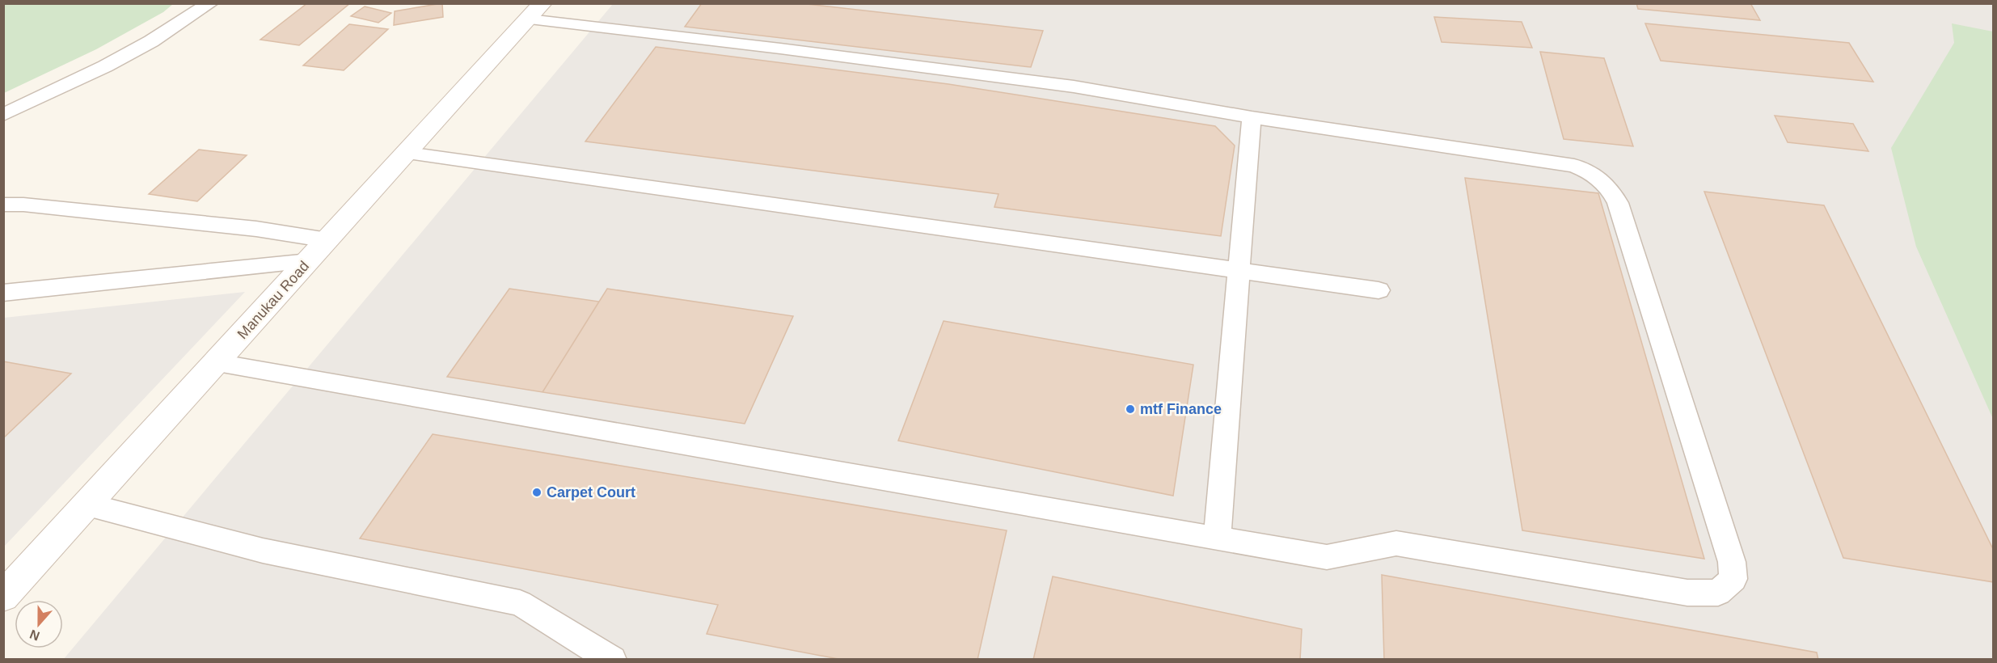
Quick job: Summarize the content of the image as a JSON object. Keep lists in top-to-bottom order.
{
  "streets": {
    "main road": ["Manukau Road"]
  },
  "places": ["mtf Finance", "Carpet Court"],
  "north": "bottom"
}
